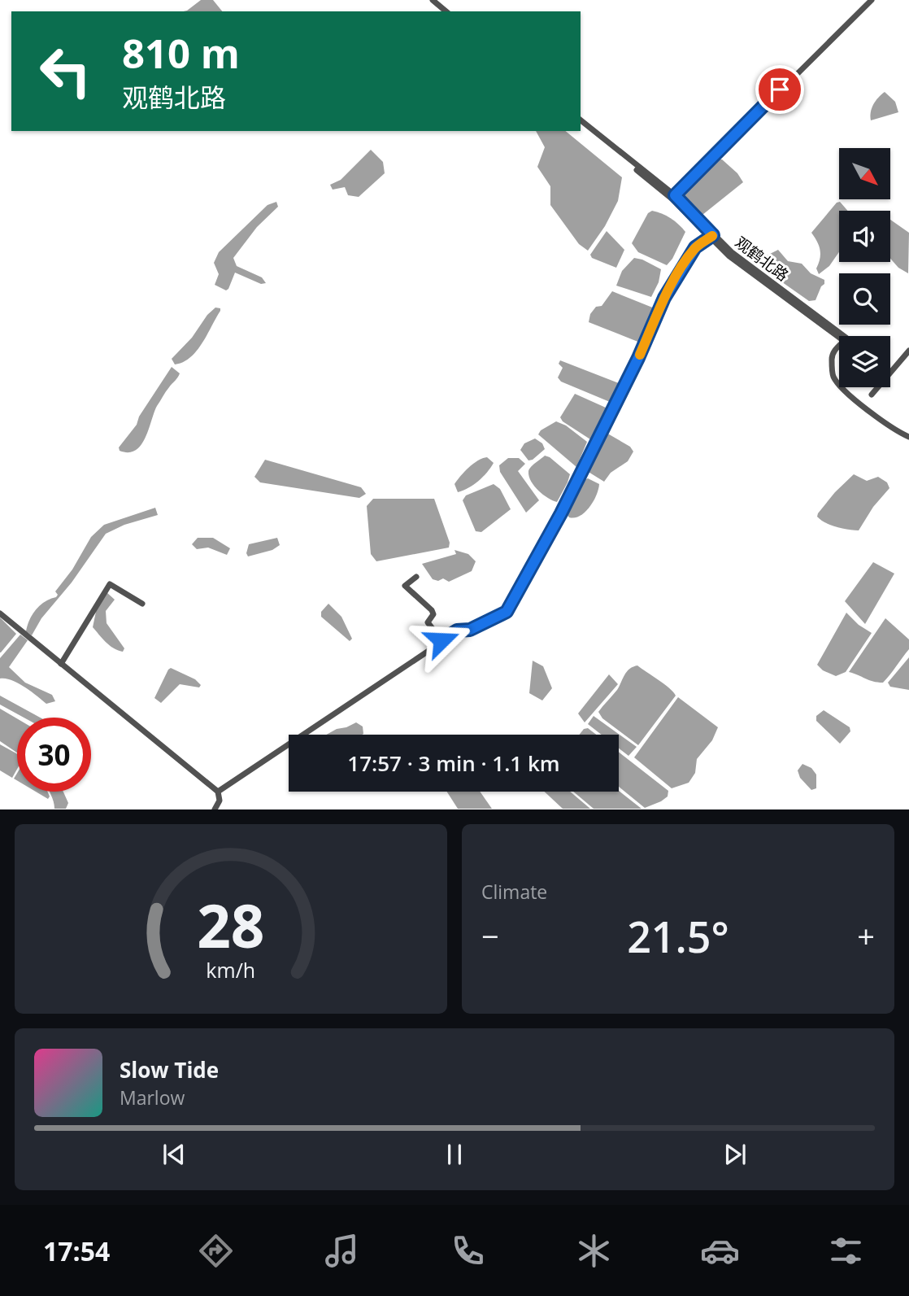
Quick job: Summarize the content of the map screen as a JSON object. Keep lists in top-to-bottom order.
{
  "streets": {
    "street": ["观鹤北路"]
  },
  "north": "bottom right",
  "page": {
    "turn": ["810 m", "观鹤北路"],
    "limit": "30",
    "trip": "17:57 · 3 min · 1.1 km",
    "tile": "Climate",
    "heat": ["−", "21.5°", "+"],
    "song": ["Slow Tide", "Marlow"],
    "tabs": "17:54",
    "gauge": ["28", "km/h"]
  }
}
